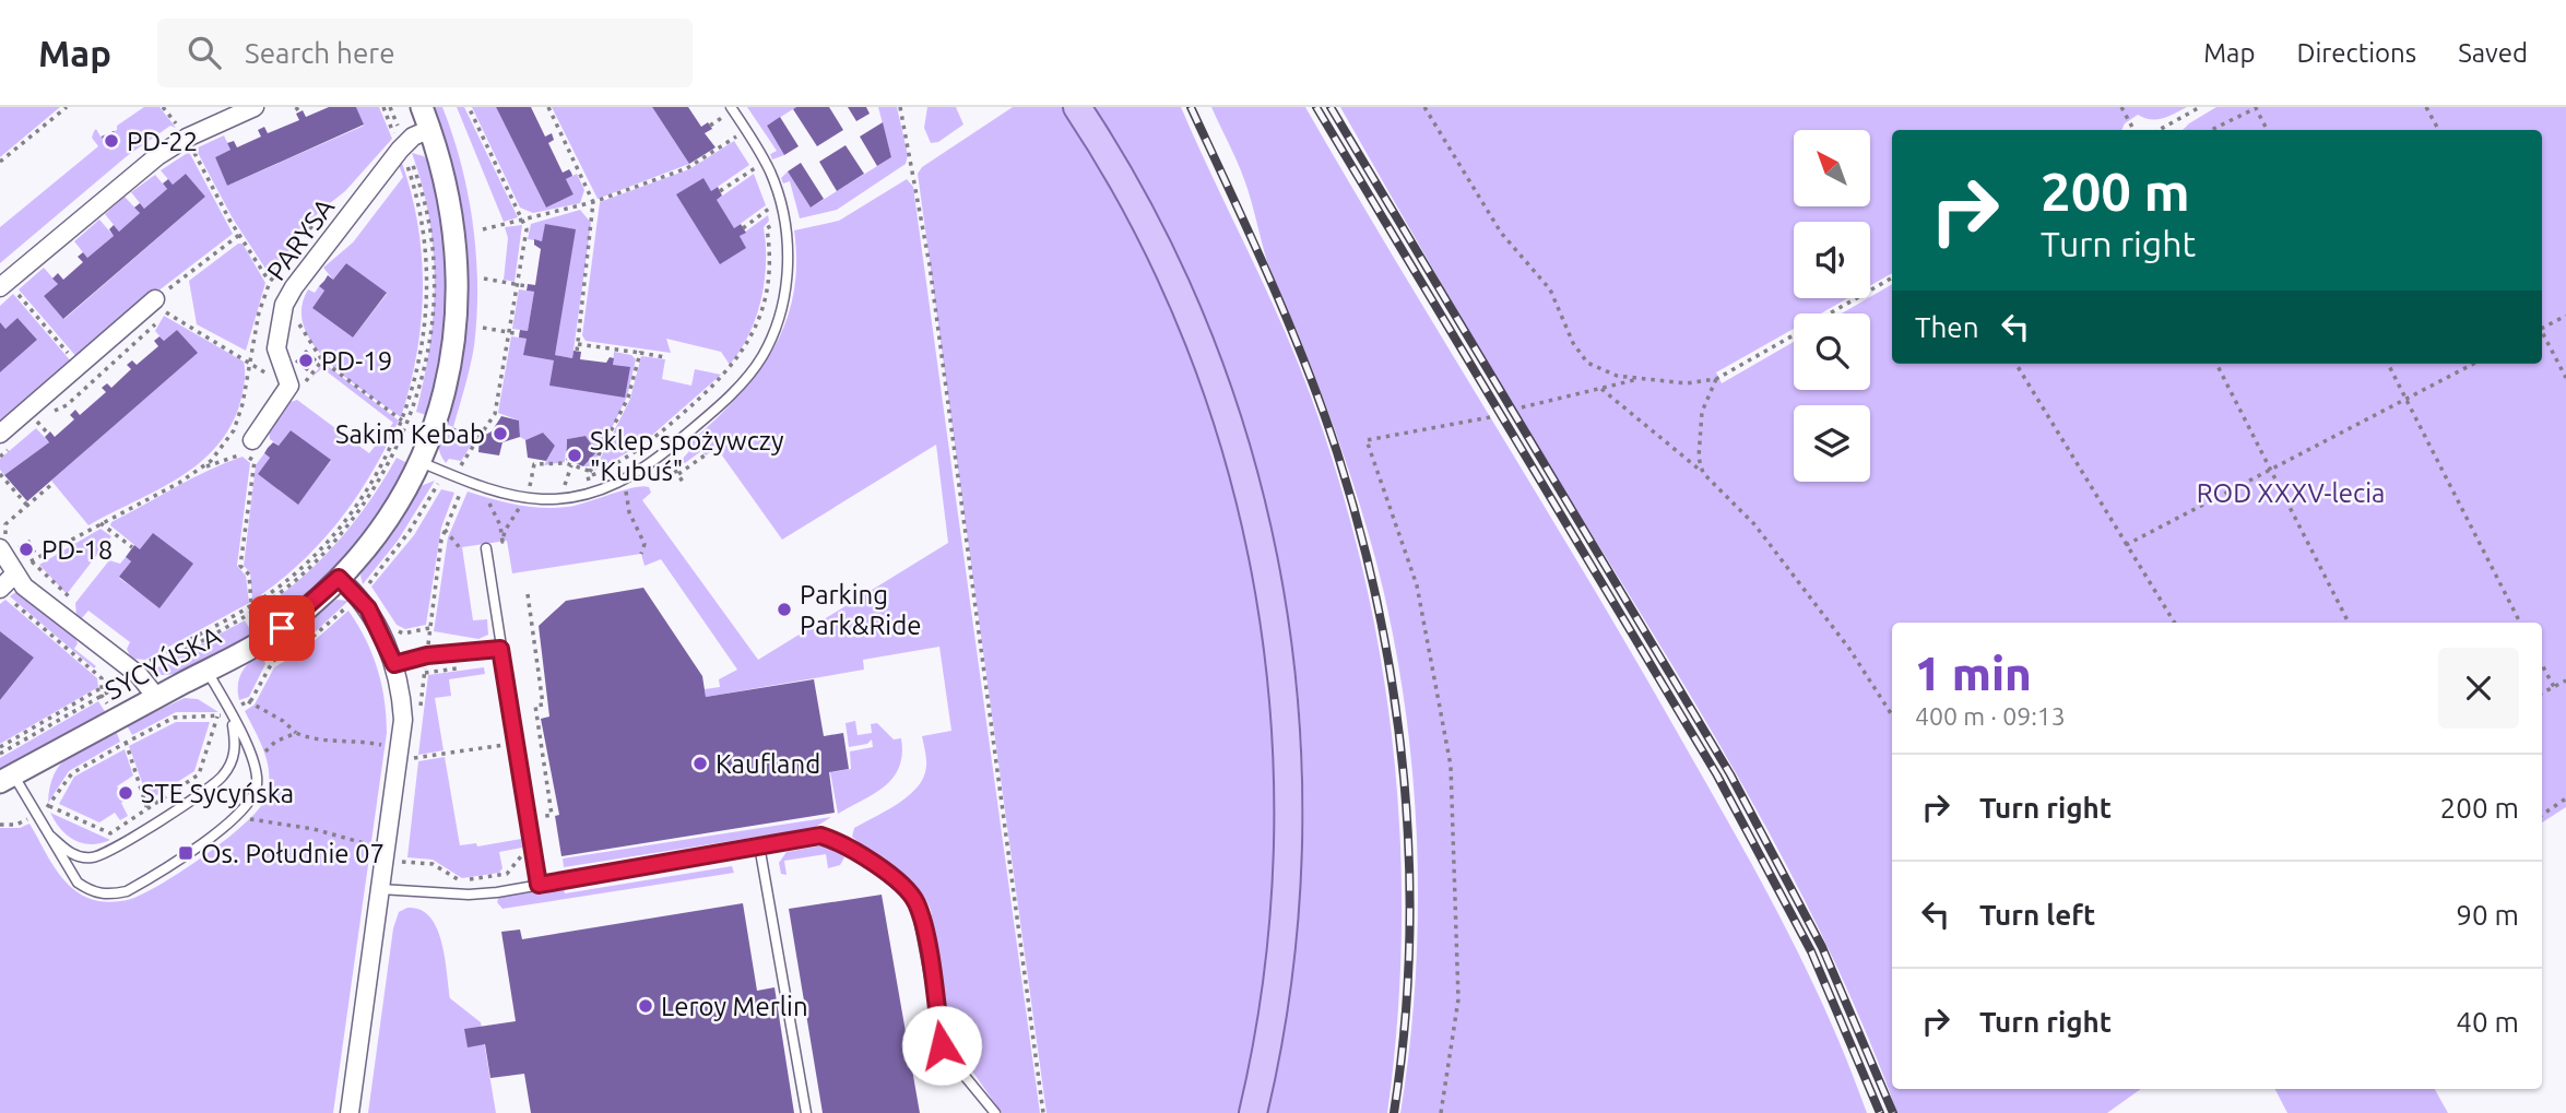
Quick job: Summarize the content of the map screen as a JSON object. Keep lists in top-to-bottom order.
{
  "streets": {
    "street": ["PARYSA", "SYCYŃSKA"]
  },
  "crossings": [
    ["PARYSA", "SYCYŃSKA"]
  ],
  "parks": ["ROD XXXV-lecia"],
  "places": {
    "other": [
      "PD-22",
      "PD-19",
      "Sakim Kebab",
      "Sklep spożywczy \"Kubuś\"",
      "PD-18",
      "Parking Park&Ride",
      "Kaufland",
      "STE Sycyńska",
      "Leroy Merlin"
    ],
    "transit": ["Os. Południe 07"]
  },
  "north": "top left",
  "page": {
    "header": "Map",
    "search": "Search here",
    "nav": ["Map", "Directions", "Saved"],
    "turn": ["200 m", "Turn right"],
    "then": "Then",
    "heading": ["1 min", "400 m · 09:13"],
    "list": [
      {
        "name": "Turn right",
        "value": "200 m"
      },
      {
        "name": "Turn left",
        "value": "90 m"
      },
      {
        "name": "Turn right",
        "value": "40 m"
      }
    ]
  }
}
